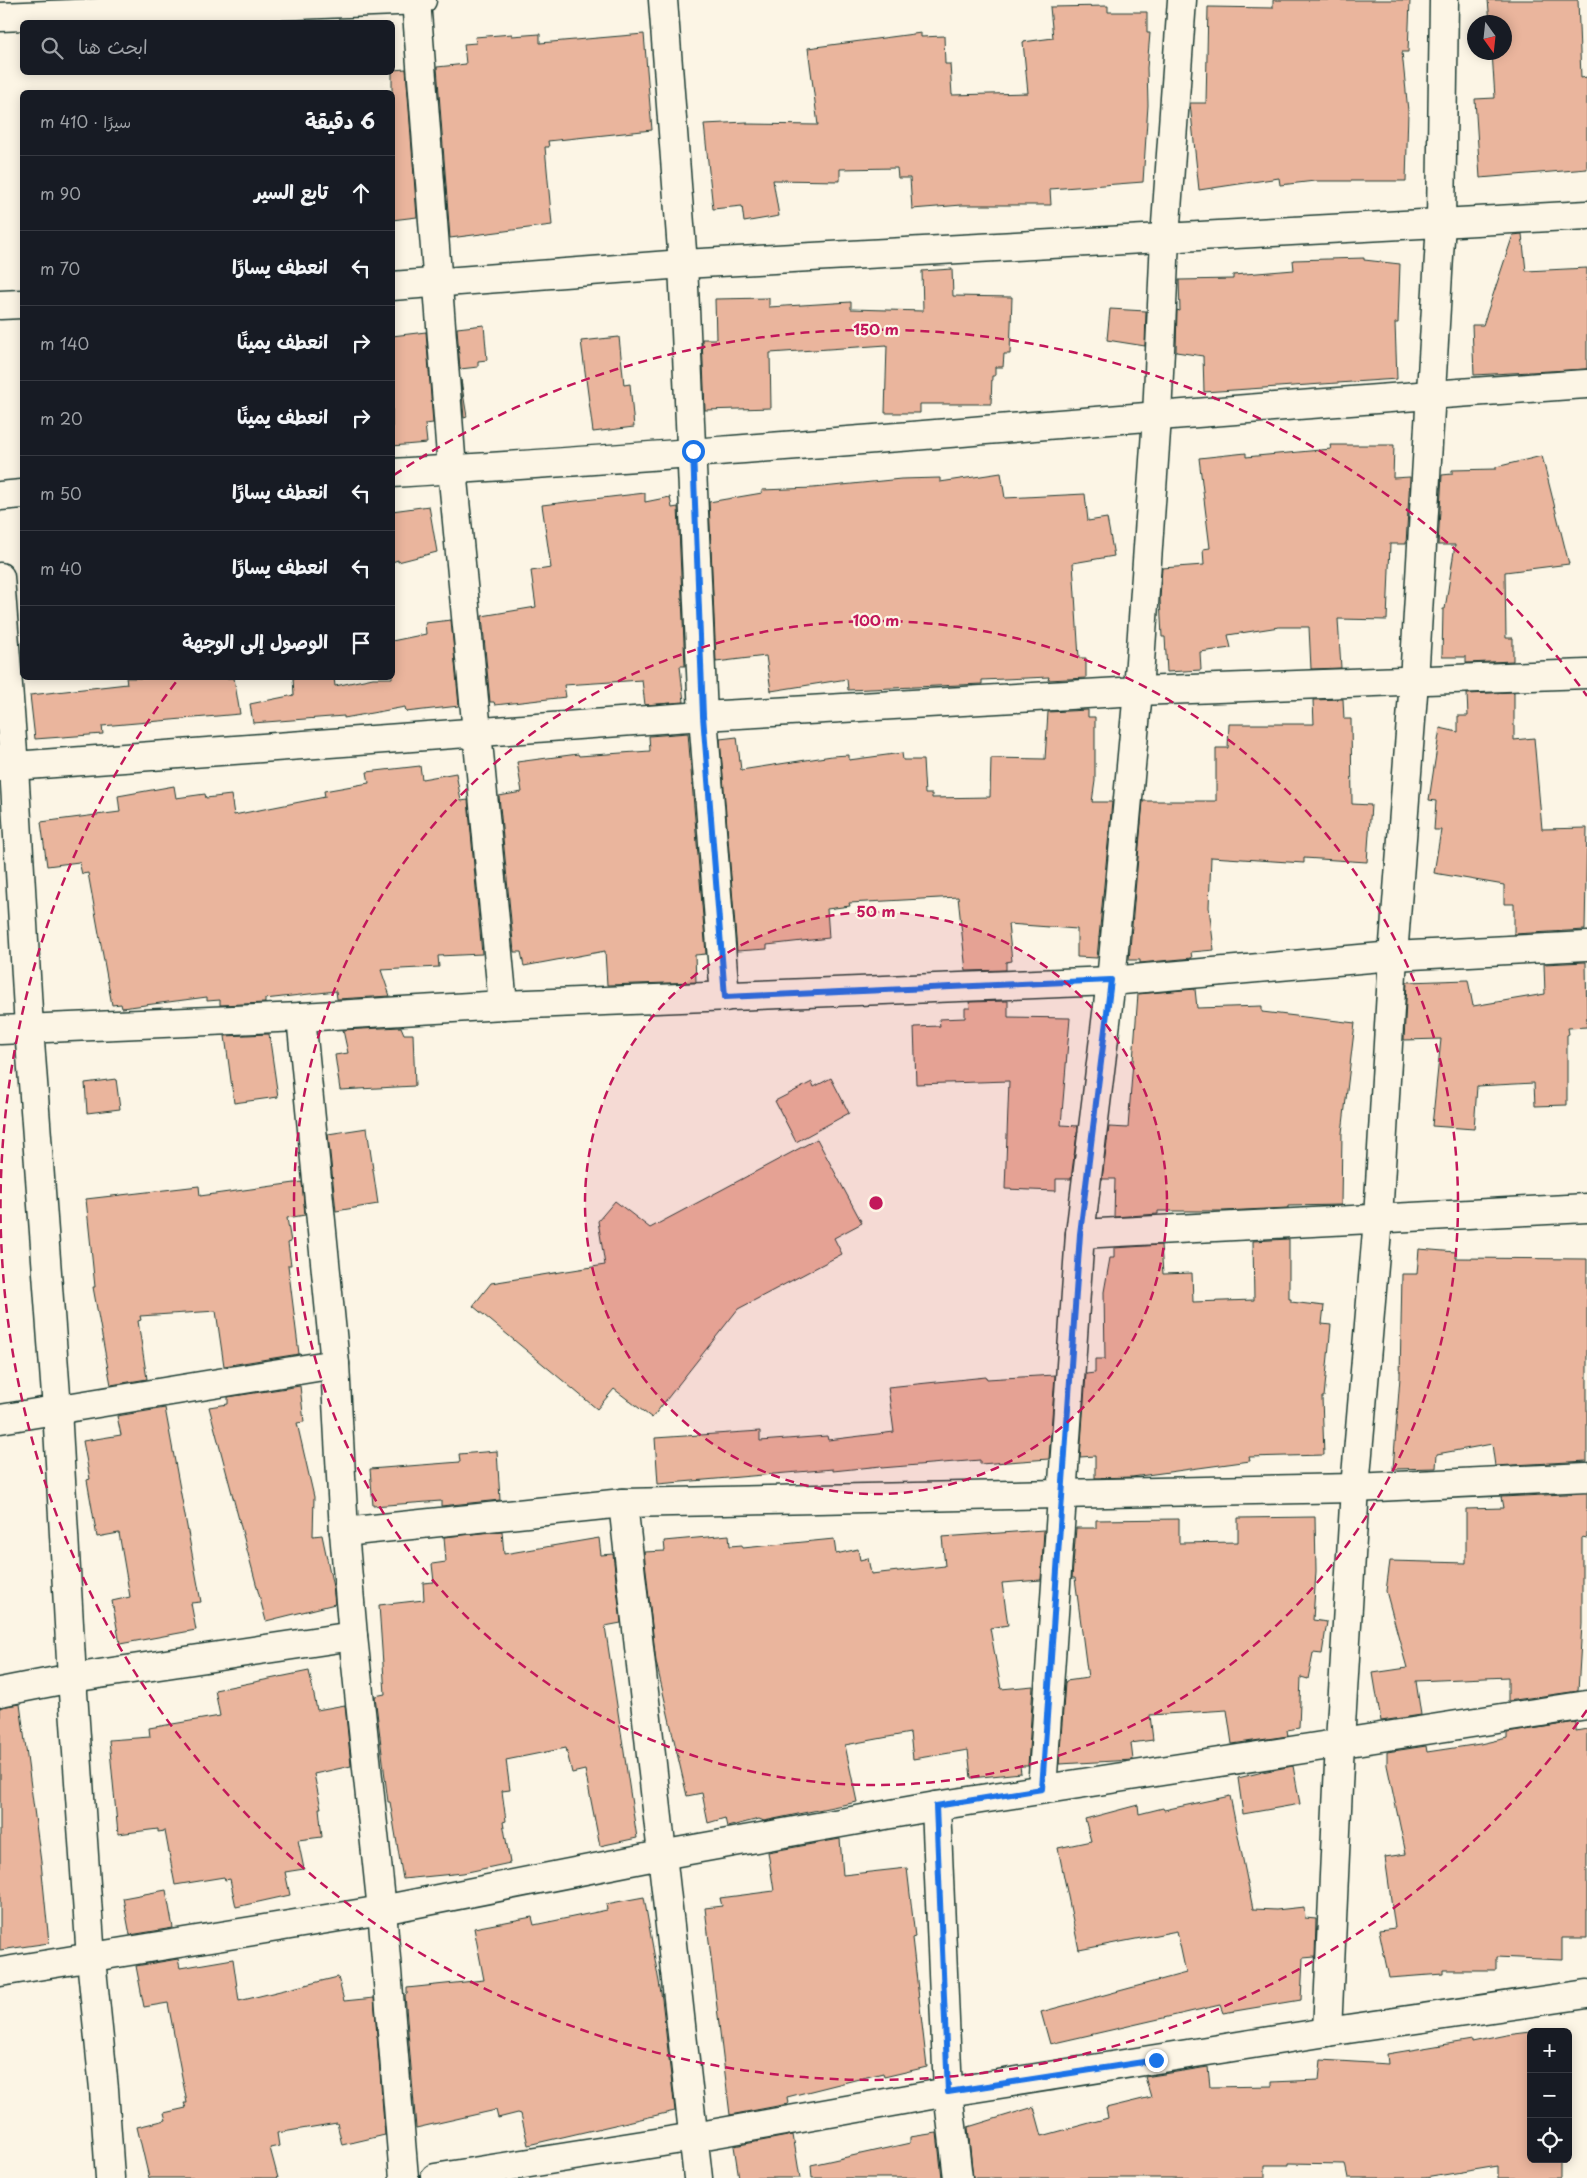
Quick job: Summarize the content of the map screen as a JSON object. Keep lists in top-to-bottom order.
{
  "north": "bottom",
  "page": {
    "search": "ابحث هنا",
    "heading": ["6 دقيقة", "سيرًا · 410 m"],
    "list": [
      ["تابع السير", "90 m"],
      ["انعطف يسارًا", "70 m"],
      ["انعطف يمينًا", "140 m"],
      ["انعطف يمينًا", "20 m"],
      ["انعطف يسارًا", "50 m"],
      ["انعطف يسارًا", "40 m"],
      "الوصول إلى الوجهة"
    ],
    "map_buttons": ["+", "−"]
  },
  "rings": ["150 m", "100 m", "50 m"]
}
